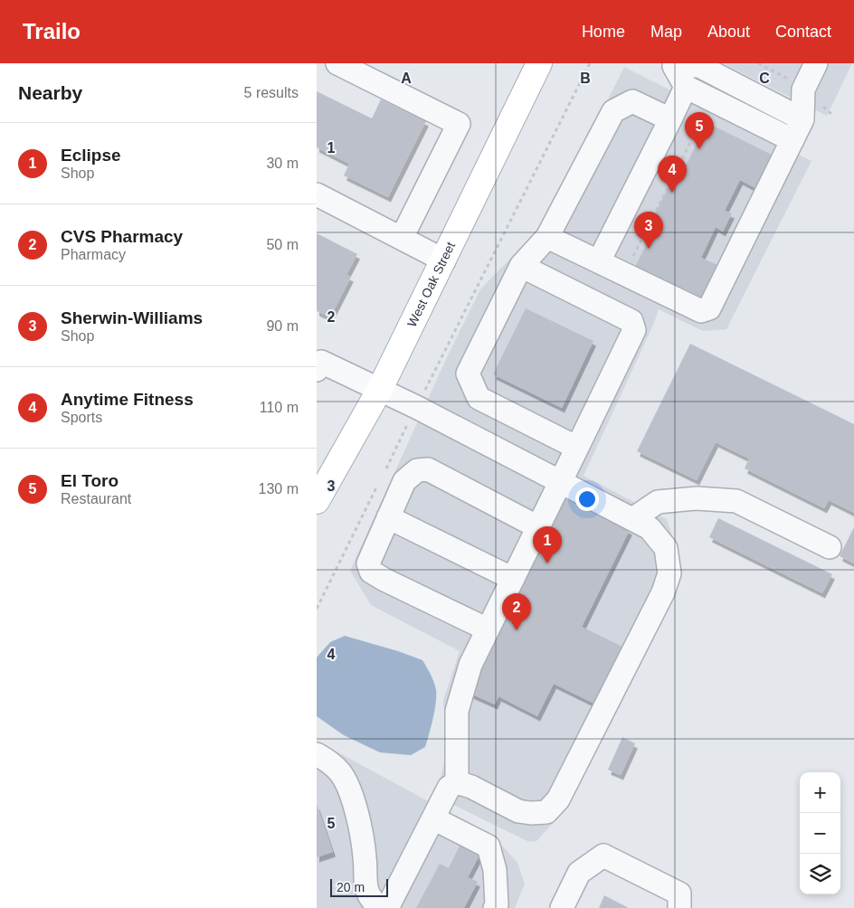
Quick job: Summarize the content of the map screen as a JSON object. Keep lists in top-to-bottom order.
{
  "streets": {
    "main road": ["West Oak Street"]
  },
  "scale_bar": "20 m",
  "page": {
    "header": "Trailo",
    "nav": [
      "Home",
      "Map",
      "About",
      "Contact"
    ],
    "heading": ["Nearby", "5 results"],
    "pins": [
      "5",
      "4",
      "3",
      "1",
      "2"
    ],
    "list": [
      {
        "mark": "1",
        "name": "Eclipse",
        "note": "Shop",
        "value": "30 m"
      },
      {
        "mark": "2",
        "name": "CVS Pharmacy",
        "note": "Pharmacy",
        "value": "50 m"
      },
      {
        "mark": "3",
        "name": "Sherwin-Williams",
        "note": "Shop",
        "value": "90 m"
      },
      {
        "mark": "4",
        "name": "Anytime Fitness",
        "note": "Sports",
        "value": "110 m"
      },
      {
        "mark": "5",
        "name": "El Toro",
        "note": "Restaurant",
        "value": "130 m"
      }
    ],
    "map_buttons": ["+", "−"],
    "scale": "20 m"
  },
  "grid": {
    "columns": ["A", "B", "C"],
    "rows": [
      "1",
      "2",
      "3",
      "4",
      "5"
    ]
  }
}
